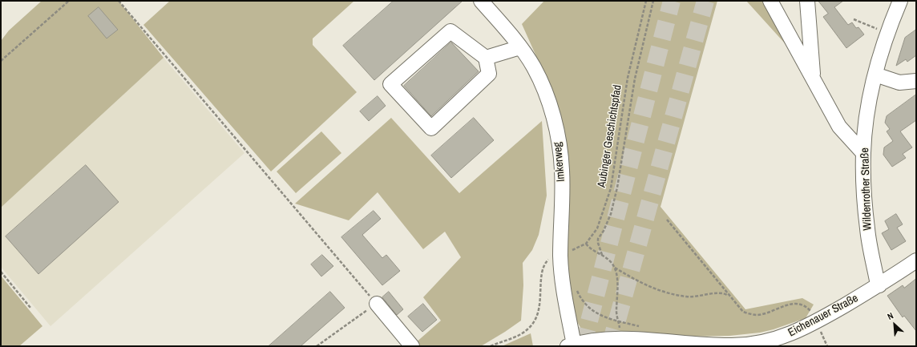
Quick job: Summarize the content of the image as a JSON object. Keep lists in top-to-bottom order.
{
  "streets": {
    "street": ["Imkerweg", "Wildenrother Straße", "Eichenauer Straße"],
    "path": ["Aubinger Geschichtspfad"]
  },
  "crossings": [
    ["Imkerweg", "Eichenauer Straße"],
    ["Wildenrother Straße", "Eichenauer Straße"]
  ],
  "north": "top left"
}
